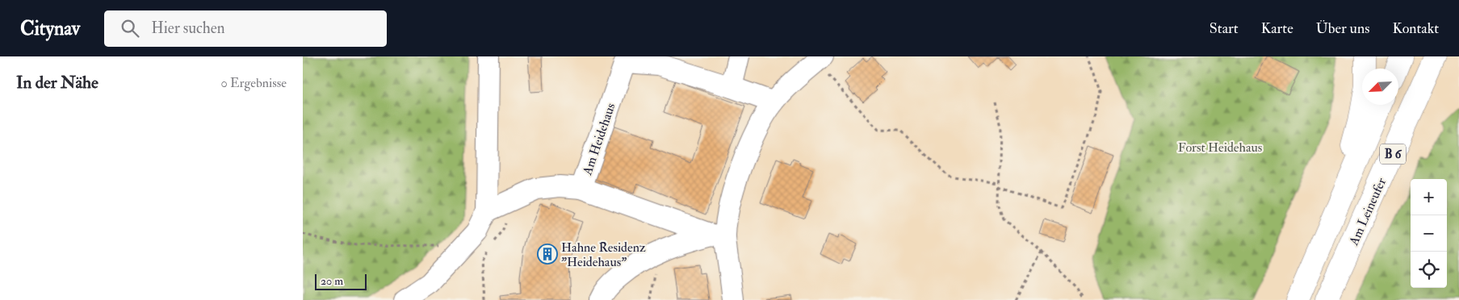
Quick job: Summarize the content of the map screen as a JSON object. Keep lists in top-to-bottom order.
{
  "streets": {
    "highway": ["B 6", "Am Leineufer"],
    "lane": ["Am Heidehaus"]
  },
  "parks": ["Forst Heidehaus"],
  "places": {
    "building": ["Hahne Residenz \"Heidehaus\""]
  },
  "scale_bar": "20 m",
  "north": "bottom left",
  "page": {
    "header": "Citynav",
    "search": "Hier suchen",
    "nav": [
      "Start",
      "Karte",
      "Über uns",
      "Kontakt"
    ],
    "heading": ["In der Nähe", "0 Ergebnisse"],
    "map_buttons": ["+", "−"],
    "scale": "20 m"
  }
}
